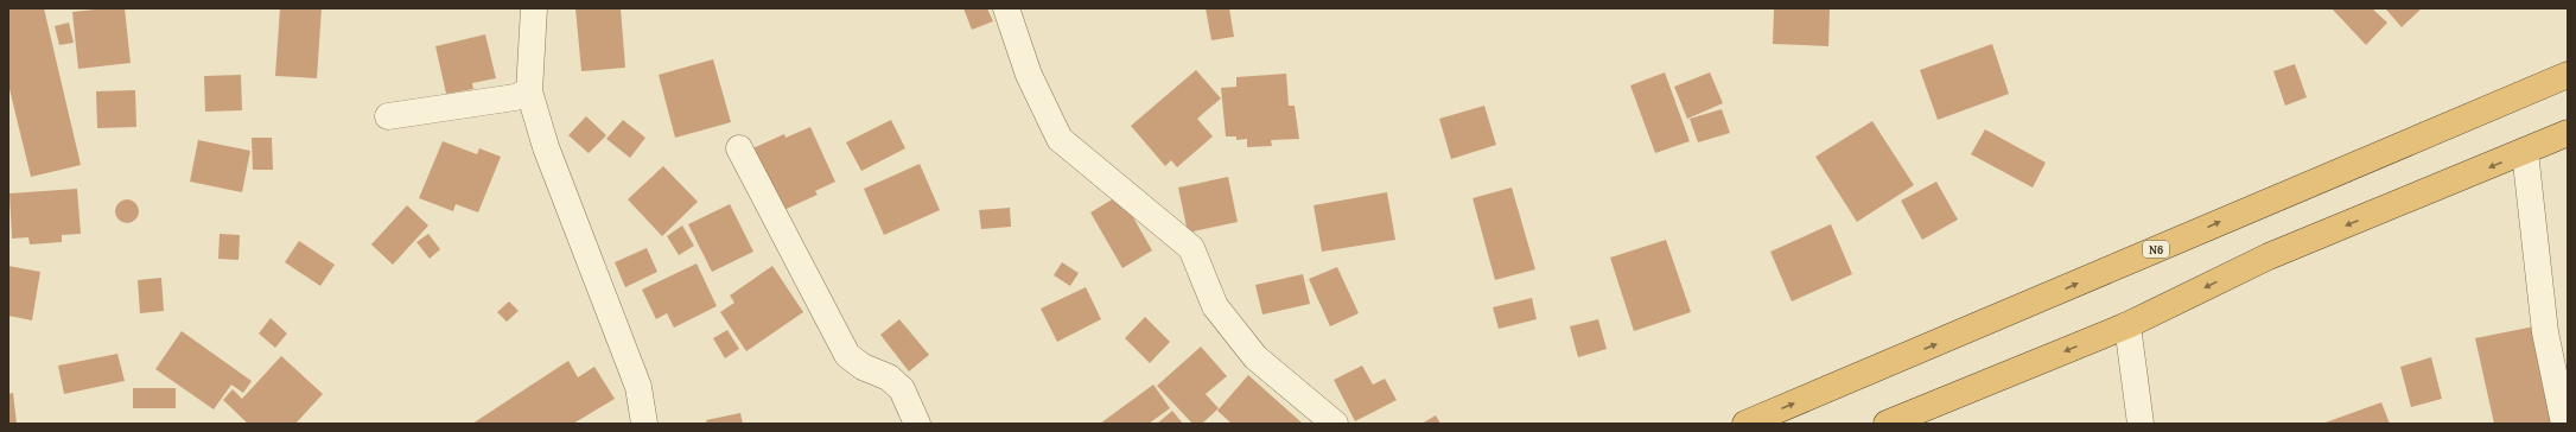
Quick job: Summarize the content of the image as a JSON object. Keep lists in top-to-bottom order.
{
  "streets": {
    "highway": ["N6"]
  }
}
